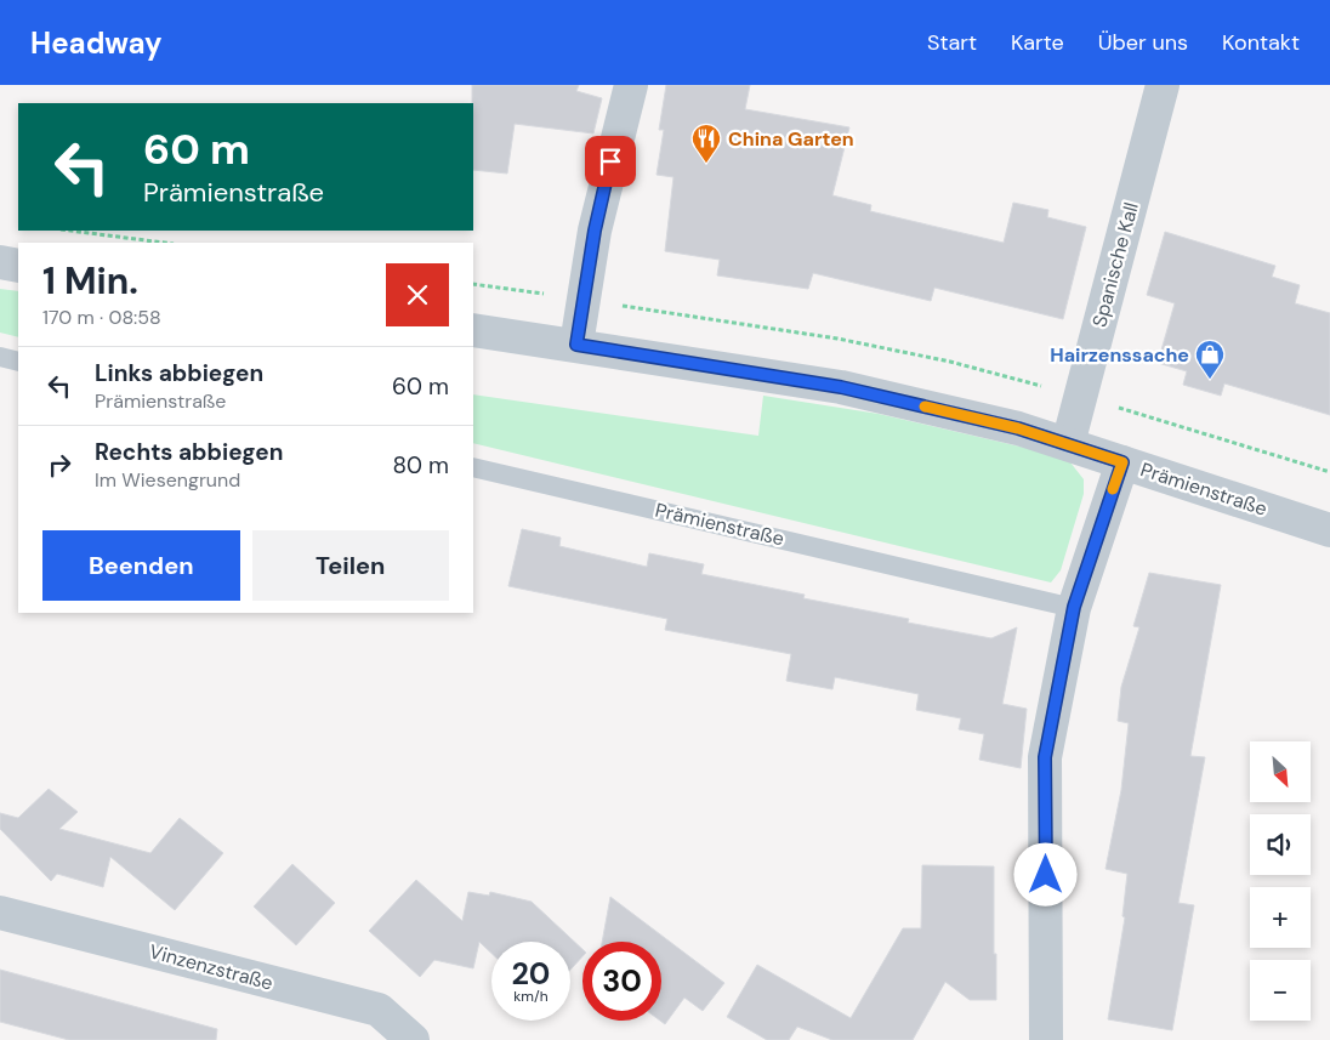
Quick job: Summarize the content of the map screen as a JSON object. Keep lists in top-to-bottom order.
{
  "streets": {
    "street": ["Spanische Kall", "Prämienstraße", "Vinzenzstraße"]
  },
  "crossings": [
    ["Spanische Kall", "Prämienstraße"]
  ],
  "places": {
    "restaurant": ["China Garten"],
    "shop": ["Hairzenssache"]
  },
  "north": "bottom right",
  "page": {
    "header": "Headway",
    "nav": [
      "Start",
      "Karte",
      "Über uns",
      "Kontakt"
    ],
    "turn": ["60 m", "Prämienstraße"],
    "heading": ["1 Min.", "170 m · 08:58"],
    "list": [
      {
        "name": "Links abbiegen",
        "note": "Prämienstraße",
        "value": "60 m"
      },
      {
        "name": "Rechts abbiegen",
        "note": "Im Wiesengrund",
        "value": "80 m"
      }
    ],
    "buttons": ["Beenden", "Teilen"],
    "map_buttons": ["+", "−"],
    "speed": "20 km/h",
    "limit": "30"
  }
}
